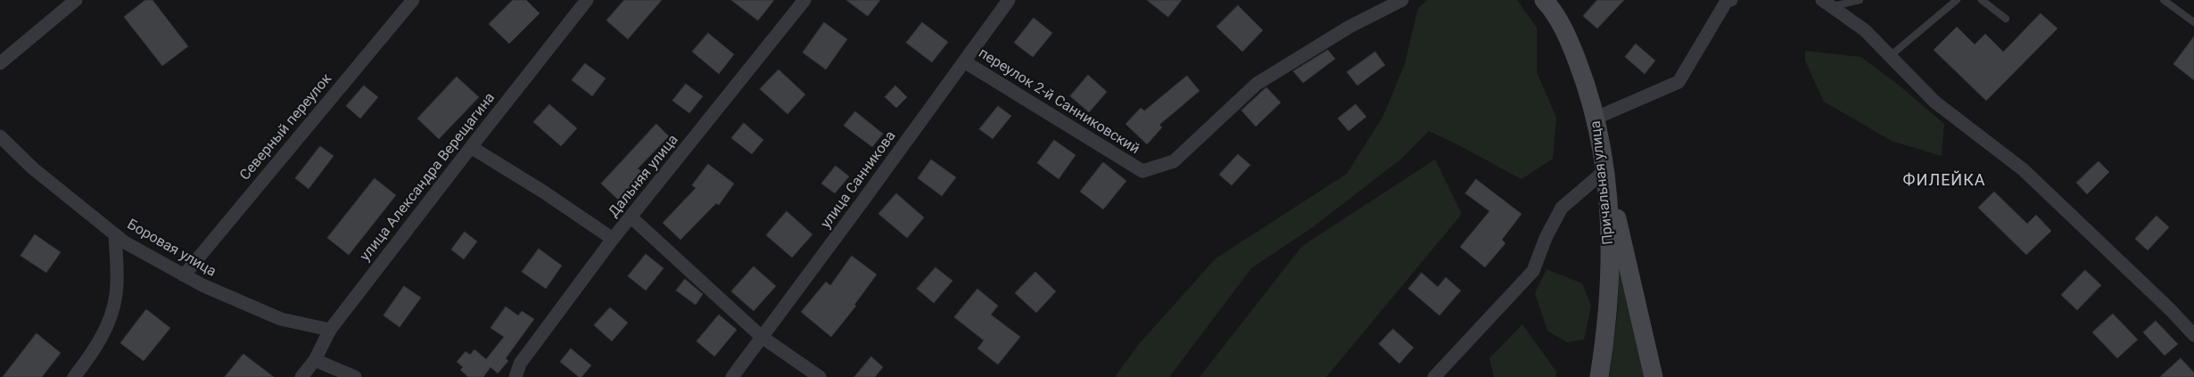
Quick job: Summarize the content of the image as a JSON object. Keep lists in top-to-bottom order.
{
  "streets": {
    "street": [
      "переулок 2-й Санниковский",
      "Северный переулок",
      "Дальняя улица",
      "улица Александра Верещагина",
      "улица Санникова",
      "Причальная улица",
      "Боровая улица"
    ]
  },
  "crossings": [
    ["переулок 2-й Санниковский", "улица Санникова"],
    ["Северный переулок", "Боровая улица"],
    ["улица Александра Верещагина", "Боровая улица"]
  ],
  "districts": ["ФИЛЕЙКА"]
}
